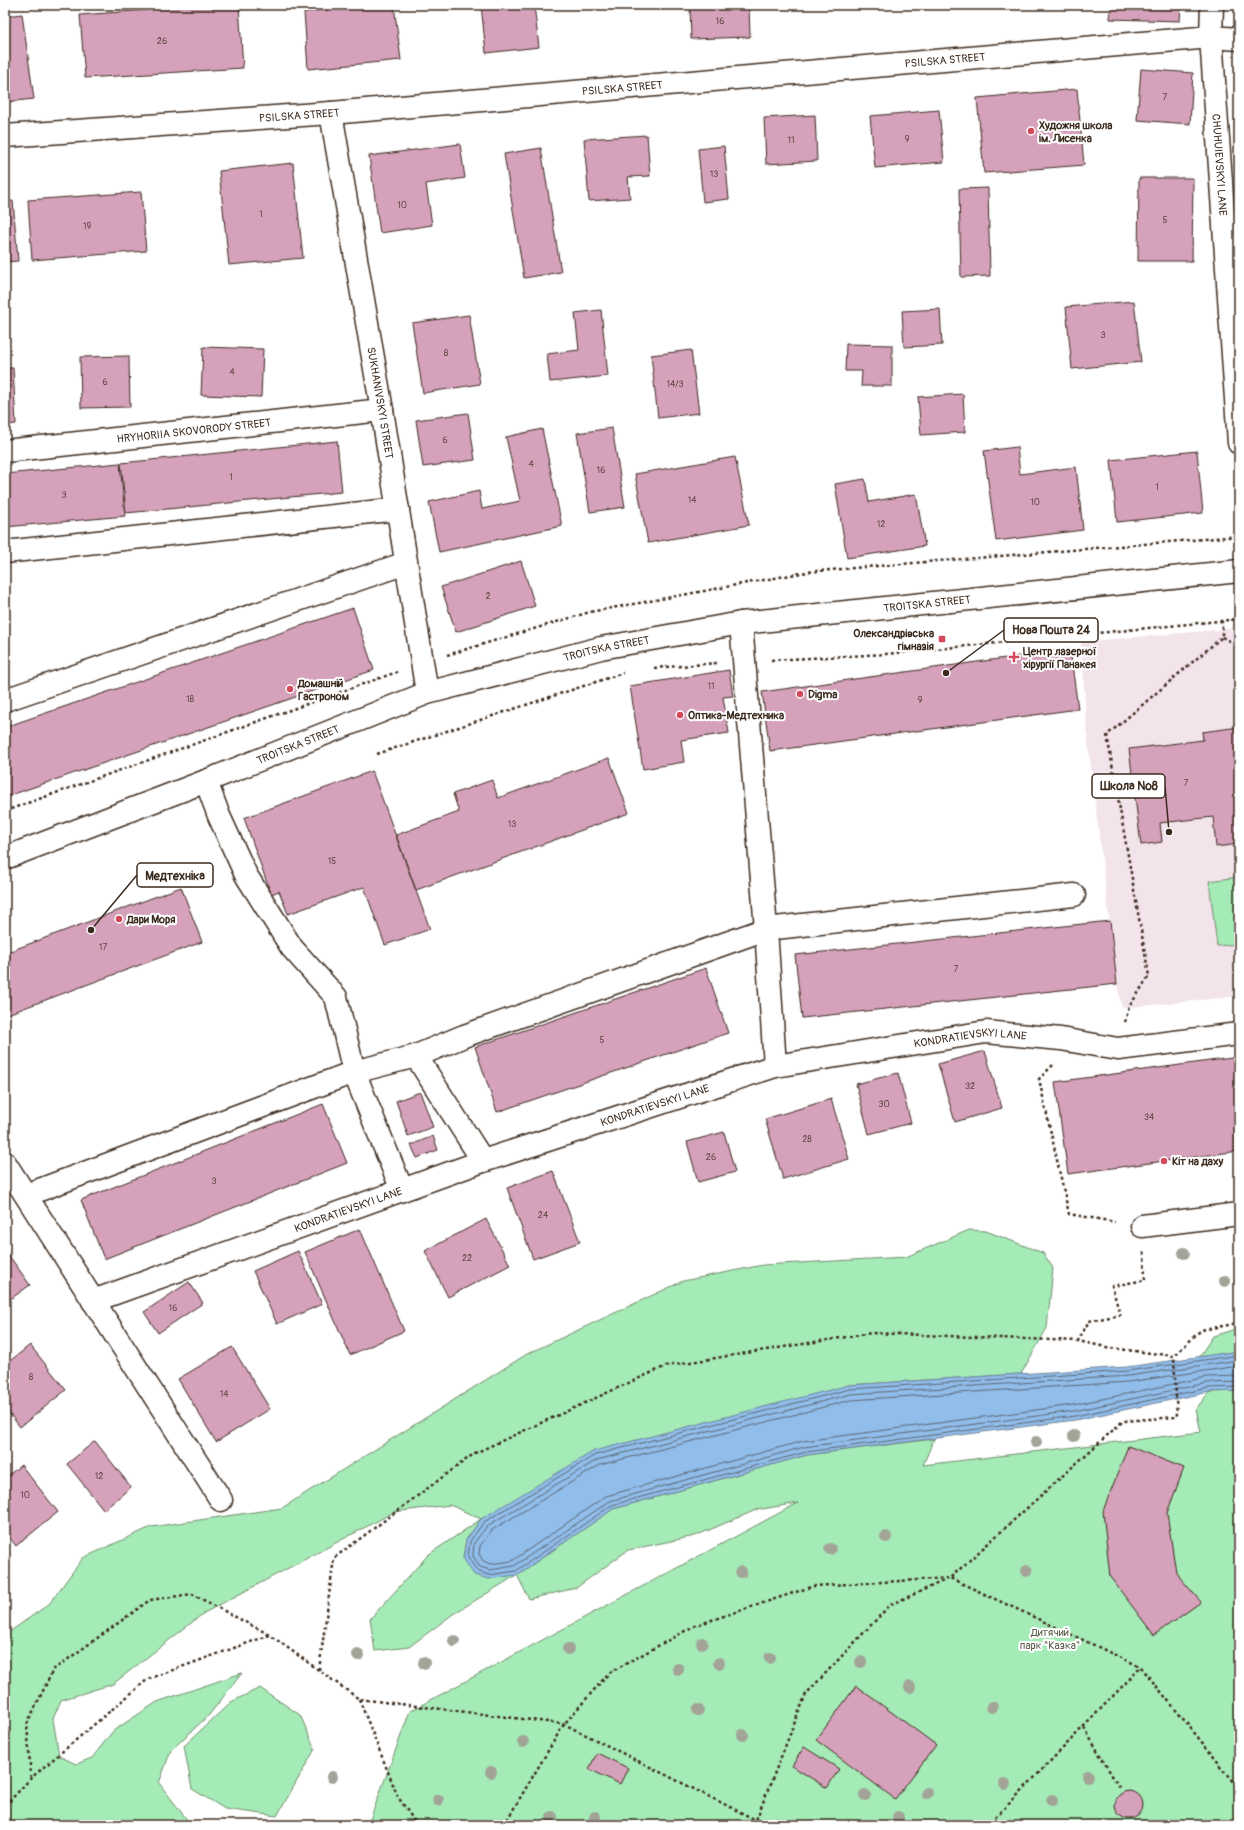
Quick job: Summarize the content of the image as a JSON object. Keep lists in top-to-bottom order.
{
  "streets": {
    "street": [
      "PSILSKA STREET",
      "CHUHUIEVSKYI LANE",
      "SUKHANIVSKYI STREET",
      "HRYHORIIA SKOVORODY STREET",
      "TROITSKA STREET",
      "KONDRATIEVSKYI LANE"
    ]
  },
  "crossings": [
    ["PSILSKA STREET", "CHUHUIEVSKYI LANE"],
    ["PSILSKA STREET", "SUKHANIVSKYI STREET"],
    ["SUKHANIVSKYI STREET", "HRYHORIIA SKOVORODY STREET"],
    ["SUKHANIVSKYI STREET", "TROITSKA STREET"]
  ],
  "parks": ["Дитячий парк \"Казка\""],
  "places": {
    "other": [
      "Художня школа ім. Лисенка",
      "Нова Пошта 24",
      "Домашній Гастроном",
      "Digma",
      "Оптика-Медтехника",
      "Школа №8",
      "Дари Моря",
      "Медтехніка",
      "Кіт на даху"
    ],
    "transit": ["Олександрівська гімназія"],
    "health": ["Центр лазерної хірургії Панакея"]
  },
  "house_numbers": [
    "16",
    "26",
    "7",
    "9",
    "11",
    "13",
    "10",
    "1",
    "5",
    "19",
    "3",
    "8",
    "4",
    "6",
    "14/3",
    "6",
    "4",
    "16",
    "1",
    "1",
    "3",
    "14",
    "10",
    "12",
    "2",
    "11",
    "18",
    "9",
    "7",
    "13",
    "15",
    "17",
    "7",
    "5",
    "32",
    "30",
    "34",
    "28",
    "26",
    "3",
    "24",
    "22",
    "16",
    "8",
    "14",
    "12",
    "10"
  ]
}
